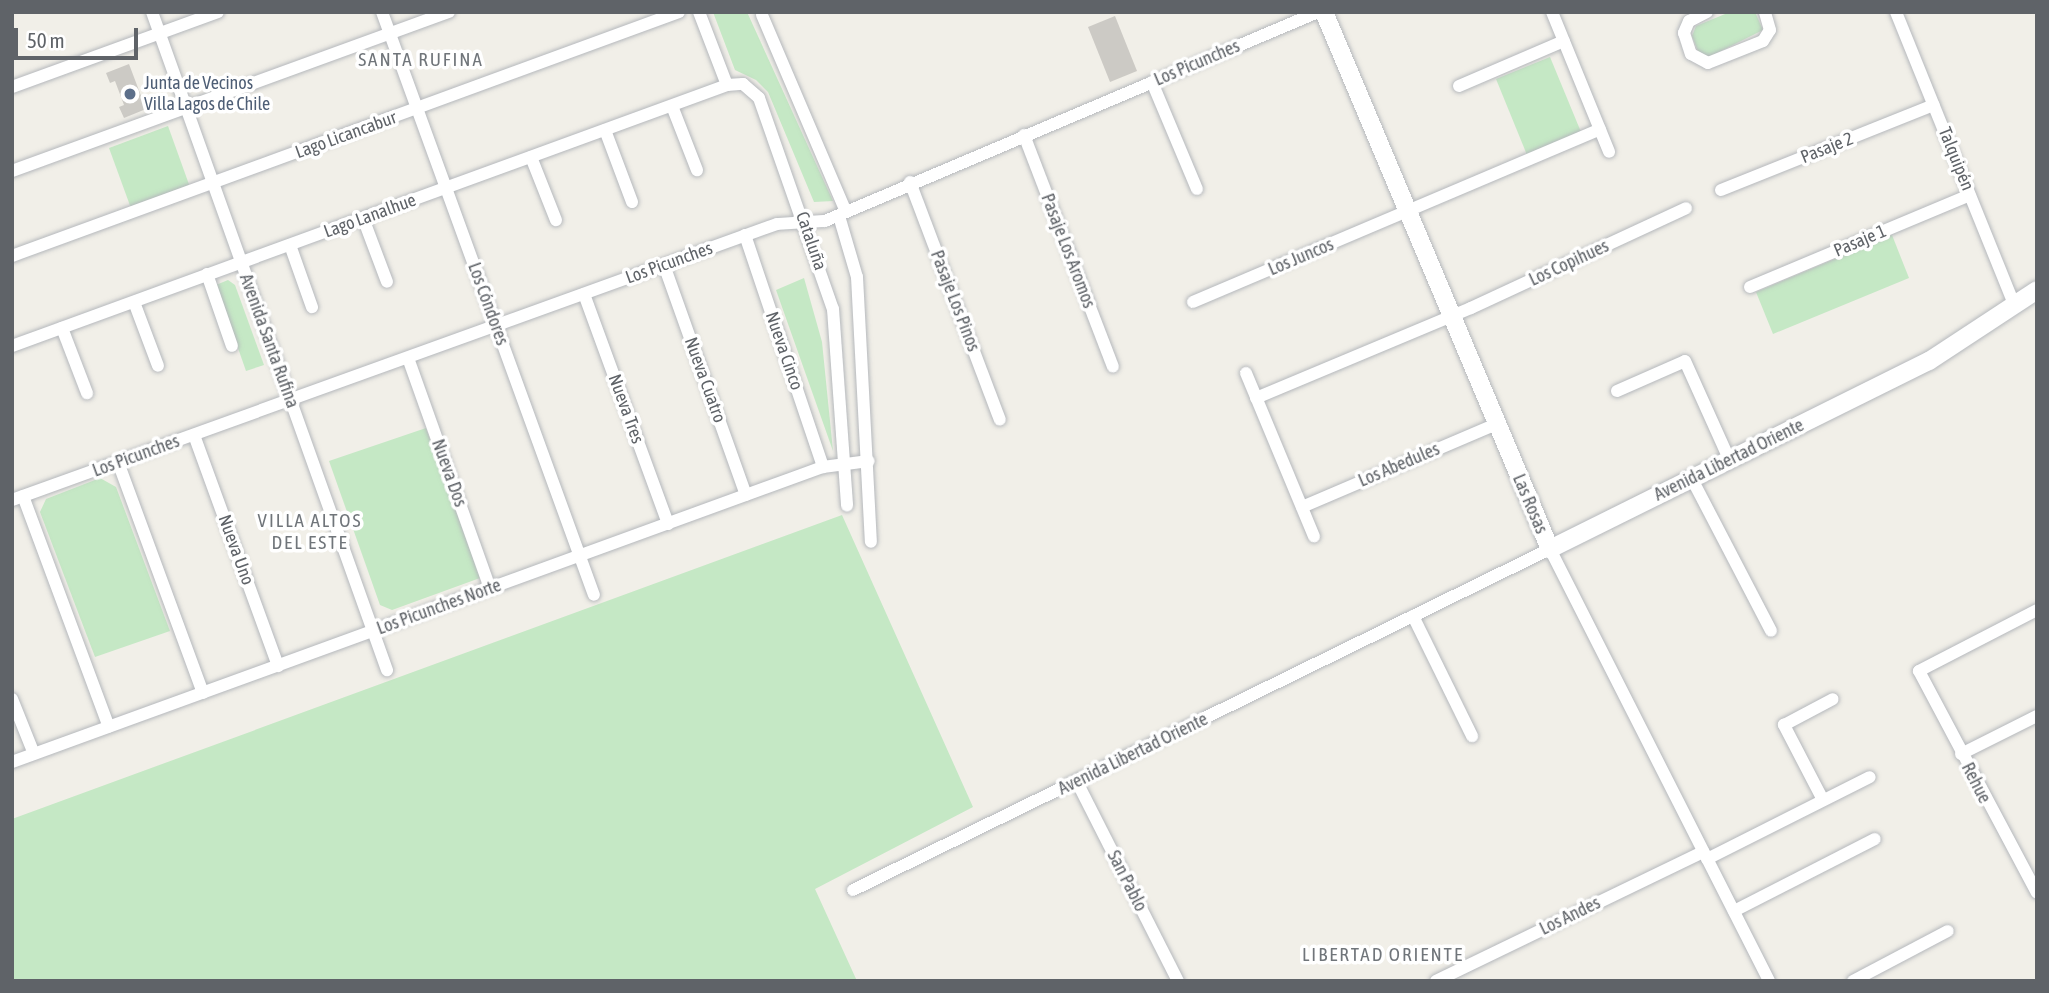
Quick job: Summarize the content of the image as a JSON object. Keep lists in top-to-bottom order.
{
  "streets": {
    "main road": ["Avenida Libertad Oriente", "Las Rosas"],
    "street": [
      "Los Picunches",
      "Lago Licancabur",
      "Pasaje 2",
      "Talquipén",
      "Lago Lanalhue",
      "Cataluña",
      "Pasaje 1",
      "Pasaje Los Aromos",
      "Los Juncos",
      "Los Copihues",
      "Pasaje Los Pinos",
      "Los Cóndores",
      "Avenida Santa Rufina",
      "Nueva Cinco",
      "Nueva Cuatro",
      "Nueva Tres",
      "Los Abedules",
      "Nueva Dos",
      "Nueva Uno",
      "Los Picunches Norte",
      "Rehue",
      "San Pablo",
      "Los Andes"
    ]
  },
  "crossings": [
    ["Los Picunches", "Cataluña"],
    ["Los Picunches", "Pasaje Los Aromos"],
    ["Los Picunches", "Pasaje Los Pinos"],
    ["Los Picunches", "Los Cóndores"],
    ["Los Picunches", "Avenida Santa Rufina"],
    ["Los Picunches", "Nueva Cinco"],
    ["Los Picunches", "Nueva Cuatro"],
    ["Los Picunches", "Nueva Tres"],
    ["Los Picunches", "Nueva Dos"],
    ["Los Picunches", "Nueva Uno"],
    ["Lago Licancabur", "Los Cóndores"],
    ["Lago Licancabur", "Avenida Santa Rufina"],
    ["Pasaje 2", "Talquipén"],
    ["Talquipén", "Pasaje 1"],
    ["Talquipén", "Avenida Libertad Oriente"],
    ["Lago Lanalhue", "Cataluña"],
    ["Lago Lanalhue", "Los Cóndores"],
    ["Lago Lanalhue", "Avenida Santa Rufina"],
    ["Cataluña", "Los Picunches Norte"],
    ["Los Juncos", "Las Rosas"],
    ["Los Copihues", "Las Rosas"],
    ["Los Cóndores", "Los Picunches Norte"],
    ["Avenida Santa Rufina", "Los Picunches Norte"],
    ["Nueva Cinco", "Los Picunches Norte"],
    ["Nueva Cuatro", "Los Picunches Norte"],
    ["Nueva Tres", "Los Picunches Norte"],
    ["Avenida Libertad Oriente", "Las Rosas"],
    ["Avenida Libertad Oriente", "San Pablo"],
    ["Los Abedules", "Las Rosas"],
    ["Nueva Dos", "Los Picunches Norte"],
    ["Las Rosas", "Los Andes"],
    ["Nueva Uno", "Los Picunches Norte"]
  ],
  "districts": ["SANTA RUFINA", "VILLA ALTOS DEL ESTE", "LIBERTAD ORIENTE"],
  "places": ["Junta de Vecinos Villa Lagos de Chile"],
  "scale_bar": "50 m"
}
